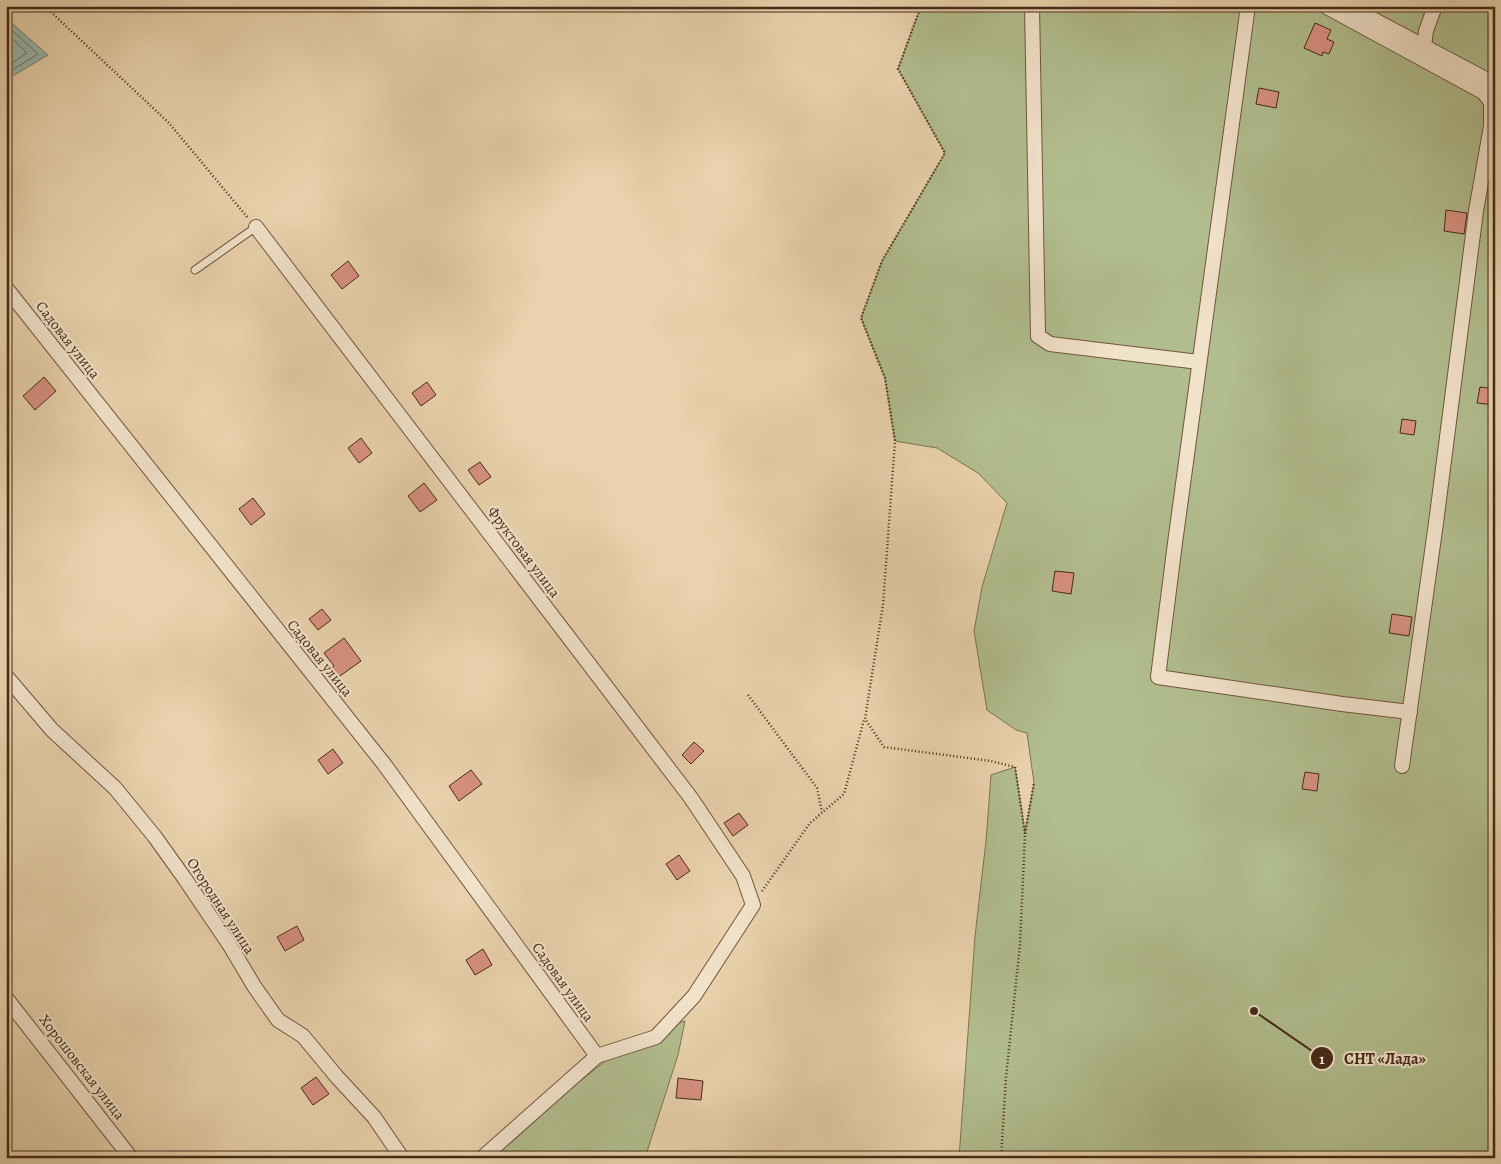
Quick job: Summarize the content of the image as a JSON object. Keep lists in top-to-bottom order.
{
  "streets": {
    "street": [
      "Садовая улица",
      "Фруктовая улица",
      "Огородная улица",
      "Хорошовская улица"
    ]
  },
  "places": ["СНТ «Лада»"]
}
